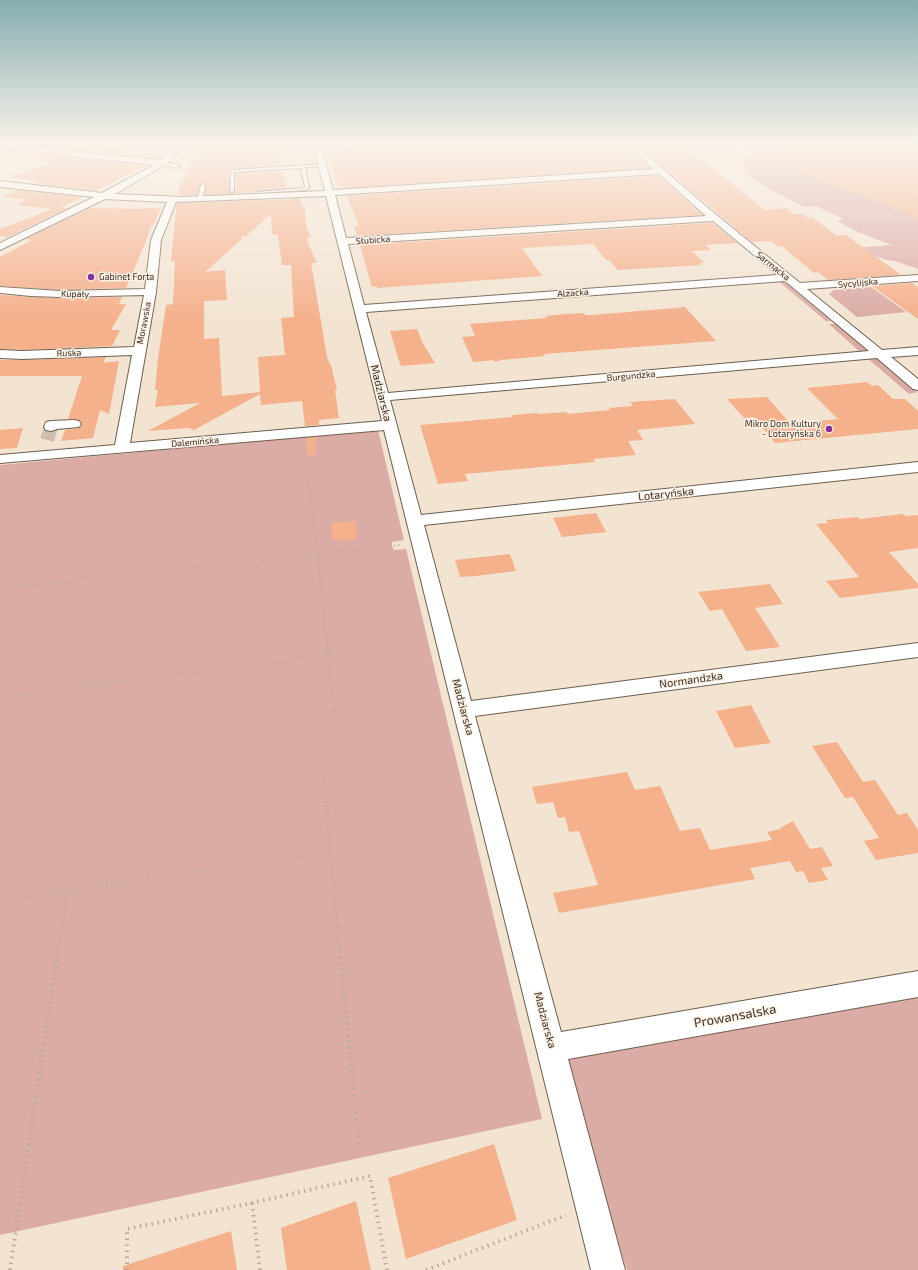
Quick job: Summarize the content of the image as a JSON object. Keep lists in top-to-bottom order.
{
  "streets": {
    "street": [
      "Słubicka",
      "Sarmacka",
      "Sycylijska",
      "Alzacka",
      "Kupały",
      "Morawska",
      "Ruska",
      "Burgundzka",
      "Madziarska",
      "Dalemińska",
      "Lotaryńska",
      "Normandzka",
      "Prowansalska"
    ]
  },
  "crossings": [
    ["Słubicka", "Sarmacka"],
    ["Słubicka", "Madziarska"],
    ["Sarmacka", "Sycylijska"],
    ["Sarmacka", "Alzacka"],
    ["Sarmacka", "Burgundzka"],
    ["Alzacka", "Madziarska"],
    ["Kupały", "Morawska"],
    ["Morawska", "Ruska"],
    ["Morawska", "Dalemińska"],
    ["Burgundzka", "Madziarska"],
    ["Madziarska", "Dalemińska"],
    ["Madziarska", "Lotaryńska"],
    ["Madziarska", "Normandzka"],
    ["Madziarska", "Prowansalska"]
  ],
  "places": ["Gabinet Forta", "Mikro Dom Kultury - Lotaryńska 6"]
}
